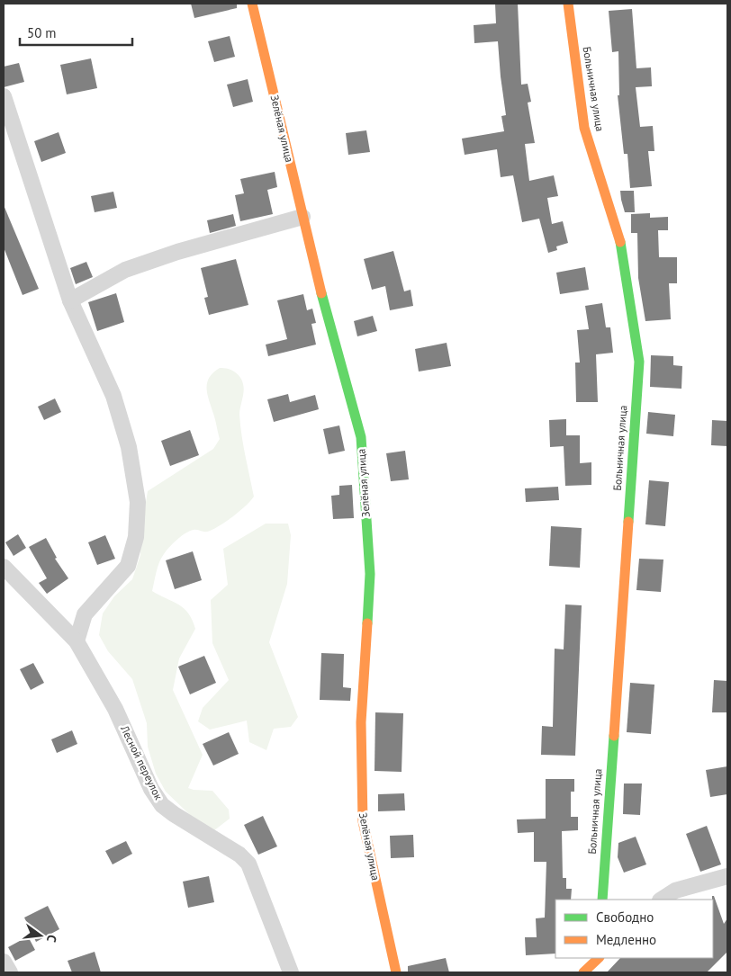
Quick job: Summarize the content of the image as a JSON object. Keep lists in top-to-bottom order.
{
  "streets": {
    "street": ["Больничная улица", "Зелёная улица", "Лесной переулок"]
  },
  "legend": ["Свободно", "Медленно"],
  "scale_bar": "50 m",
  "north": "right"
}
